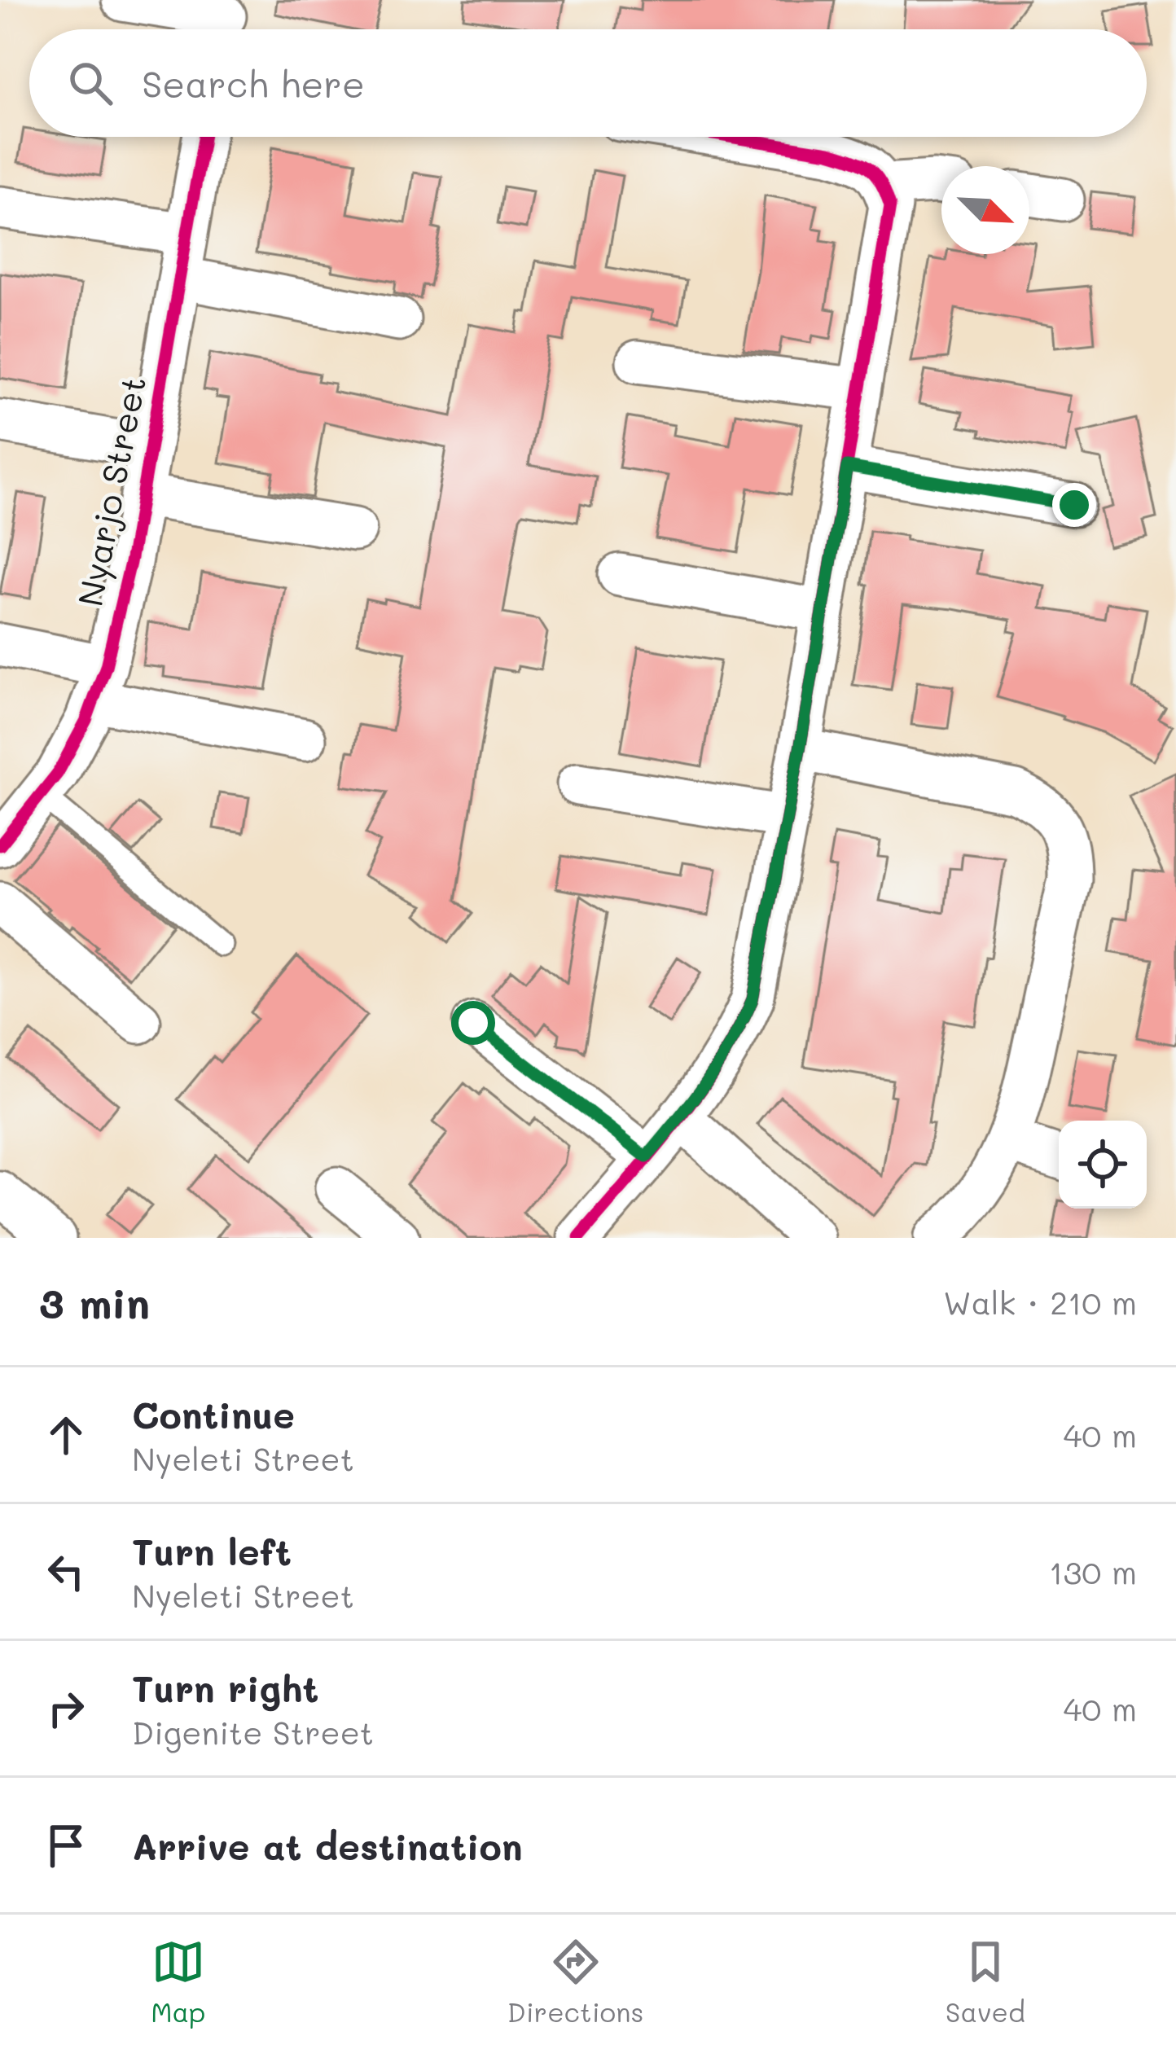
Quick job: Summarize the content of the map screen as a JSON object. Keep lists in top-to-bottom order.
{
  "streets": {
    "street": ["Nyarjo Street"]
  },
  "north": "bottom right",
  "page": {
    "search": "Search here",
    "heading": ["3 min", "Walk · 210 m"],
    "list": [
      ["Continue", "Nyeleti Street", "40 m"],
      ["Turn left", "Nyeleti Street", "130 m"],
      ["Turn right", "Digenite Street", "40 m"],
      "Arrive at destination"
    ],
    "nav": ["Map", "Directions", "Saved"]
  }
}
